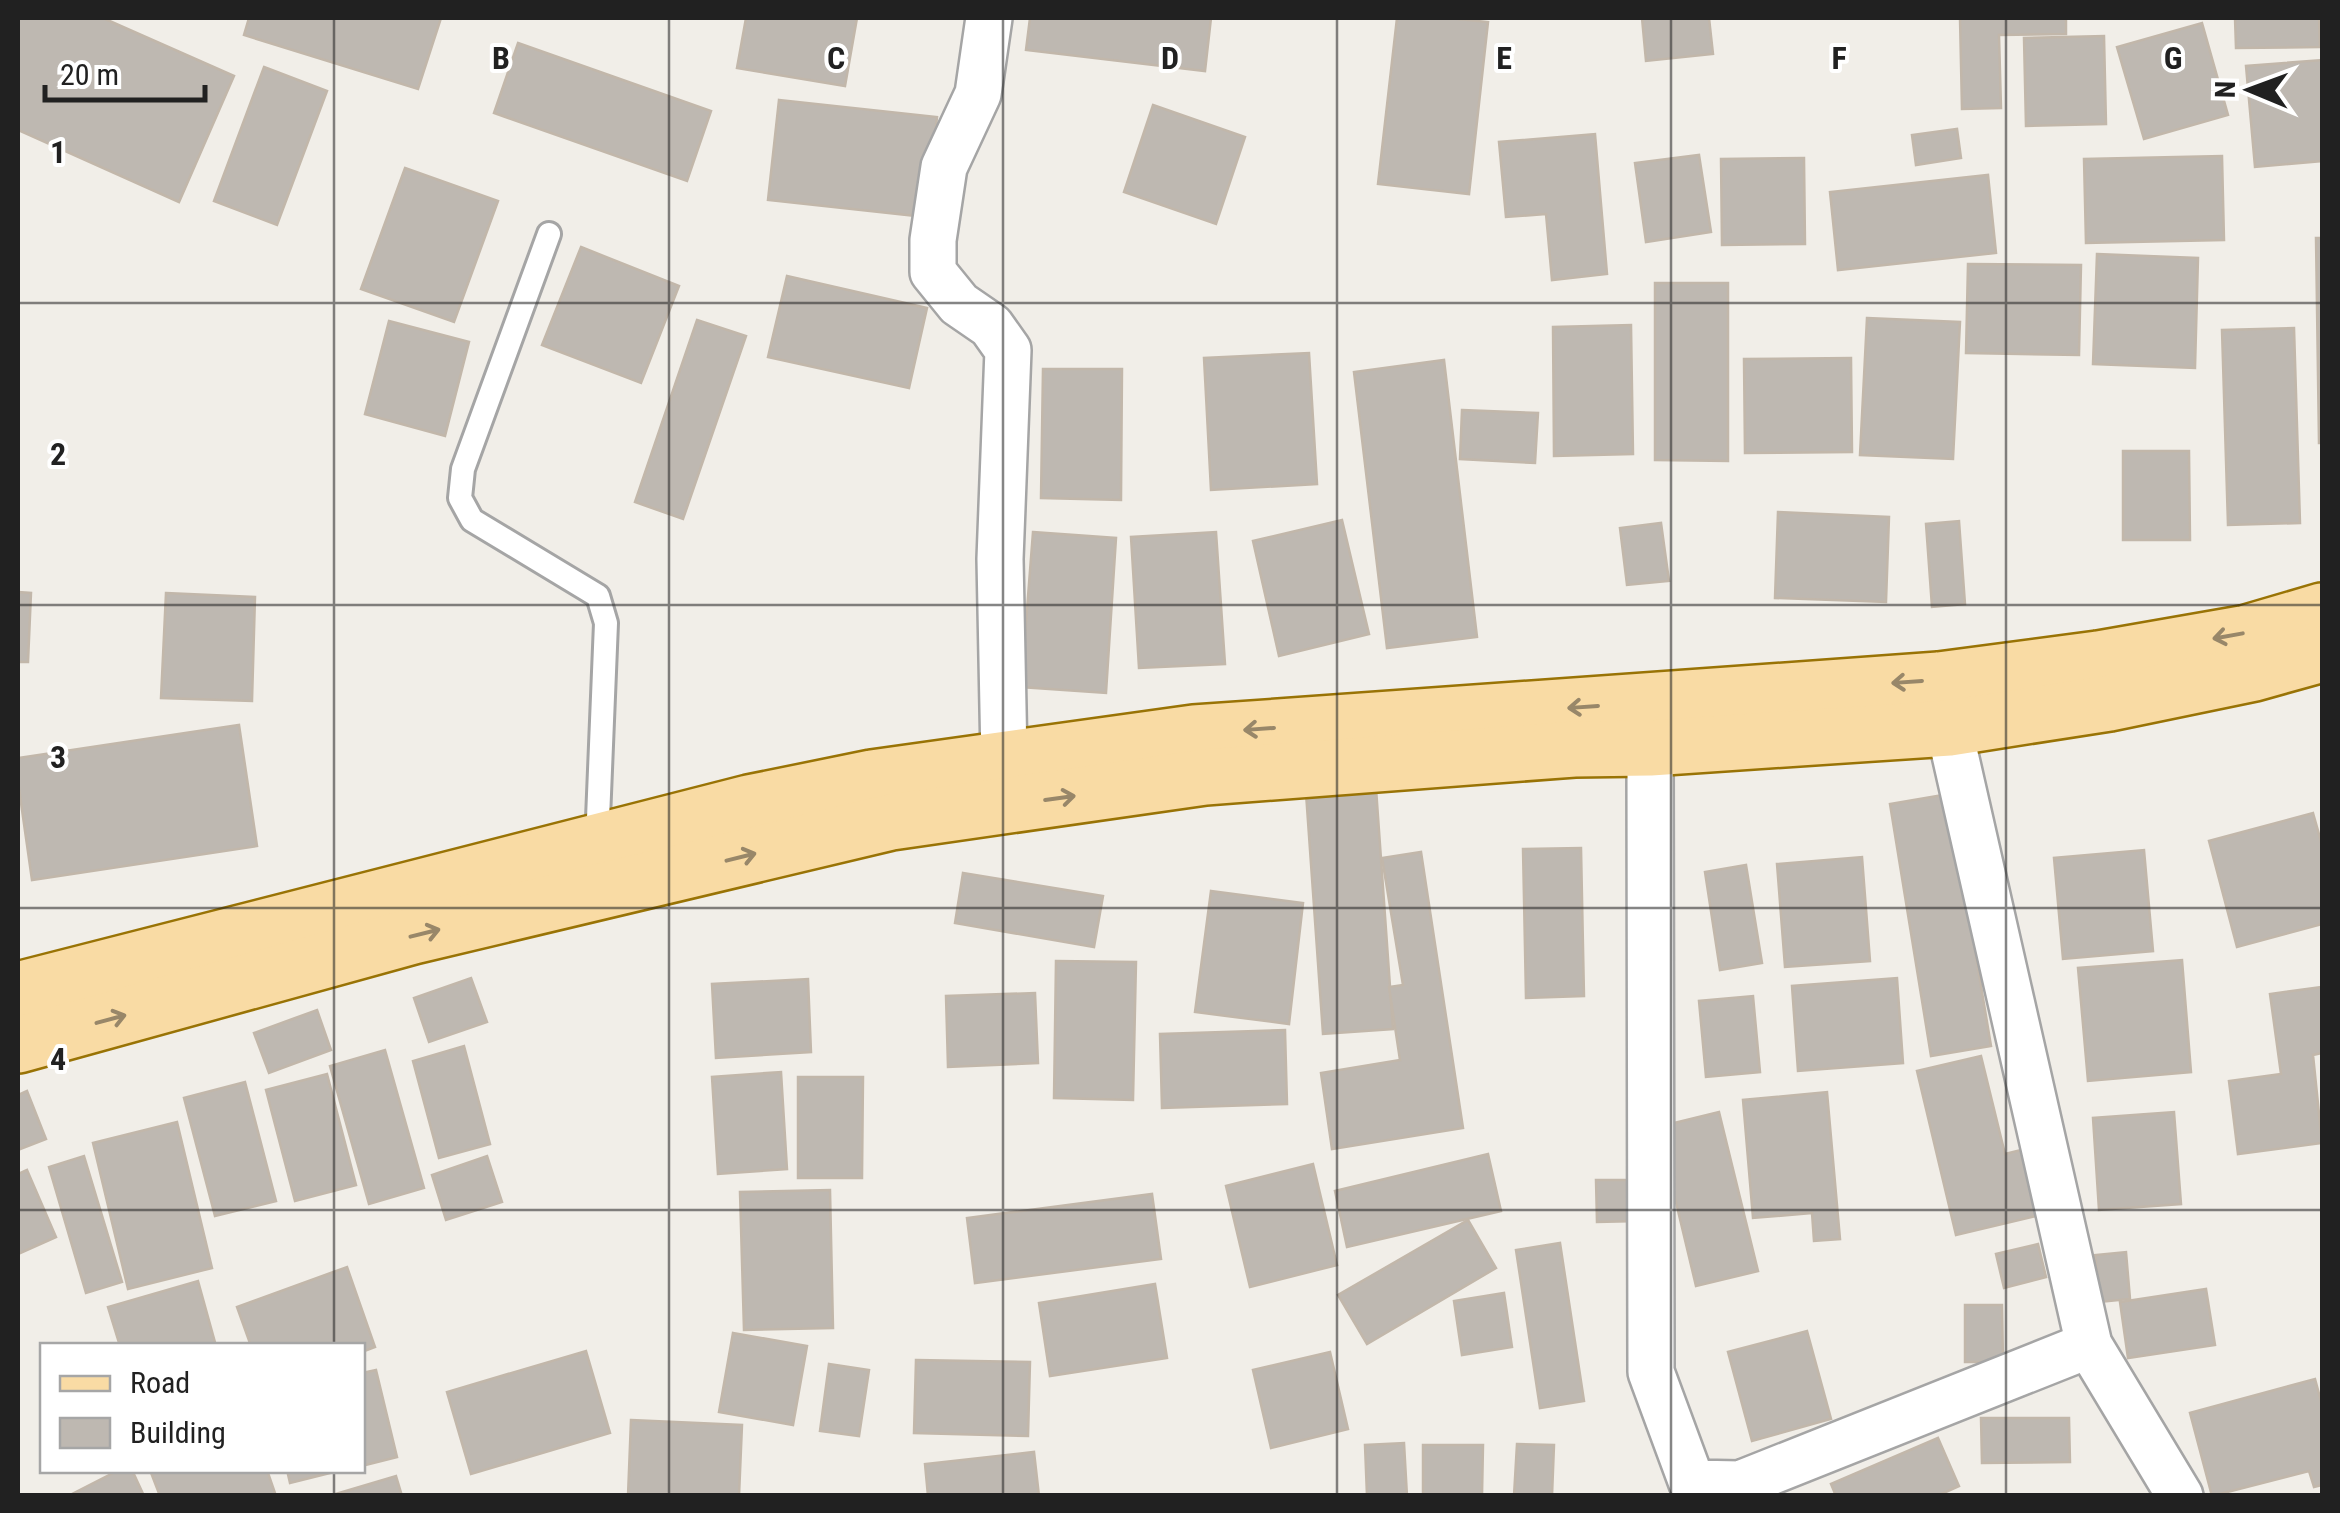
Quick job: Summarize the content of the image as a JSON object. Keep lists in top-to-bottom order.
{
  "legend": ["Road", "Building"],
  "scale_bar": "20 m",
  "north": "left",
  "grid": {
    "columns": [
      "B",
      "C",
      "D",
      "E",
      "F",
      "G"
    ],
    "rows": [
      "1",
      "2",
      "3",
      "4"
    ]
  }
}
